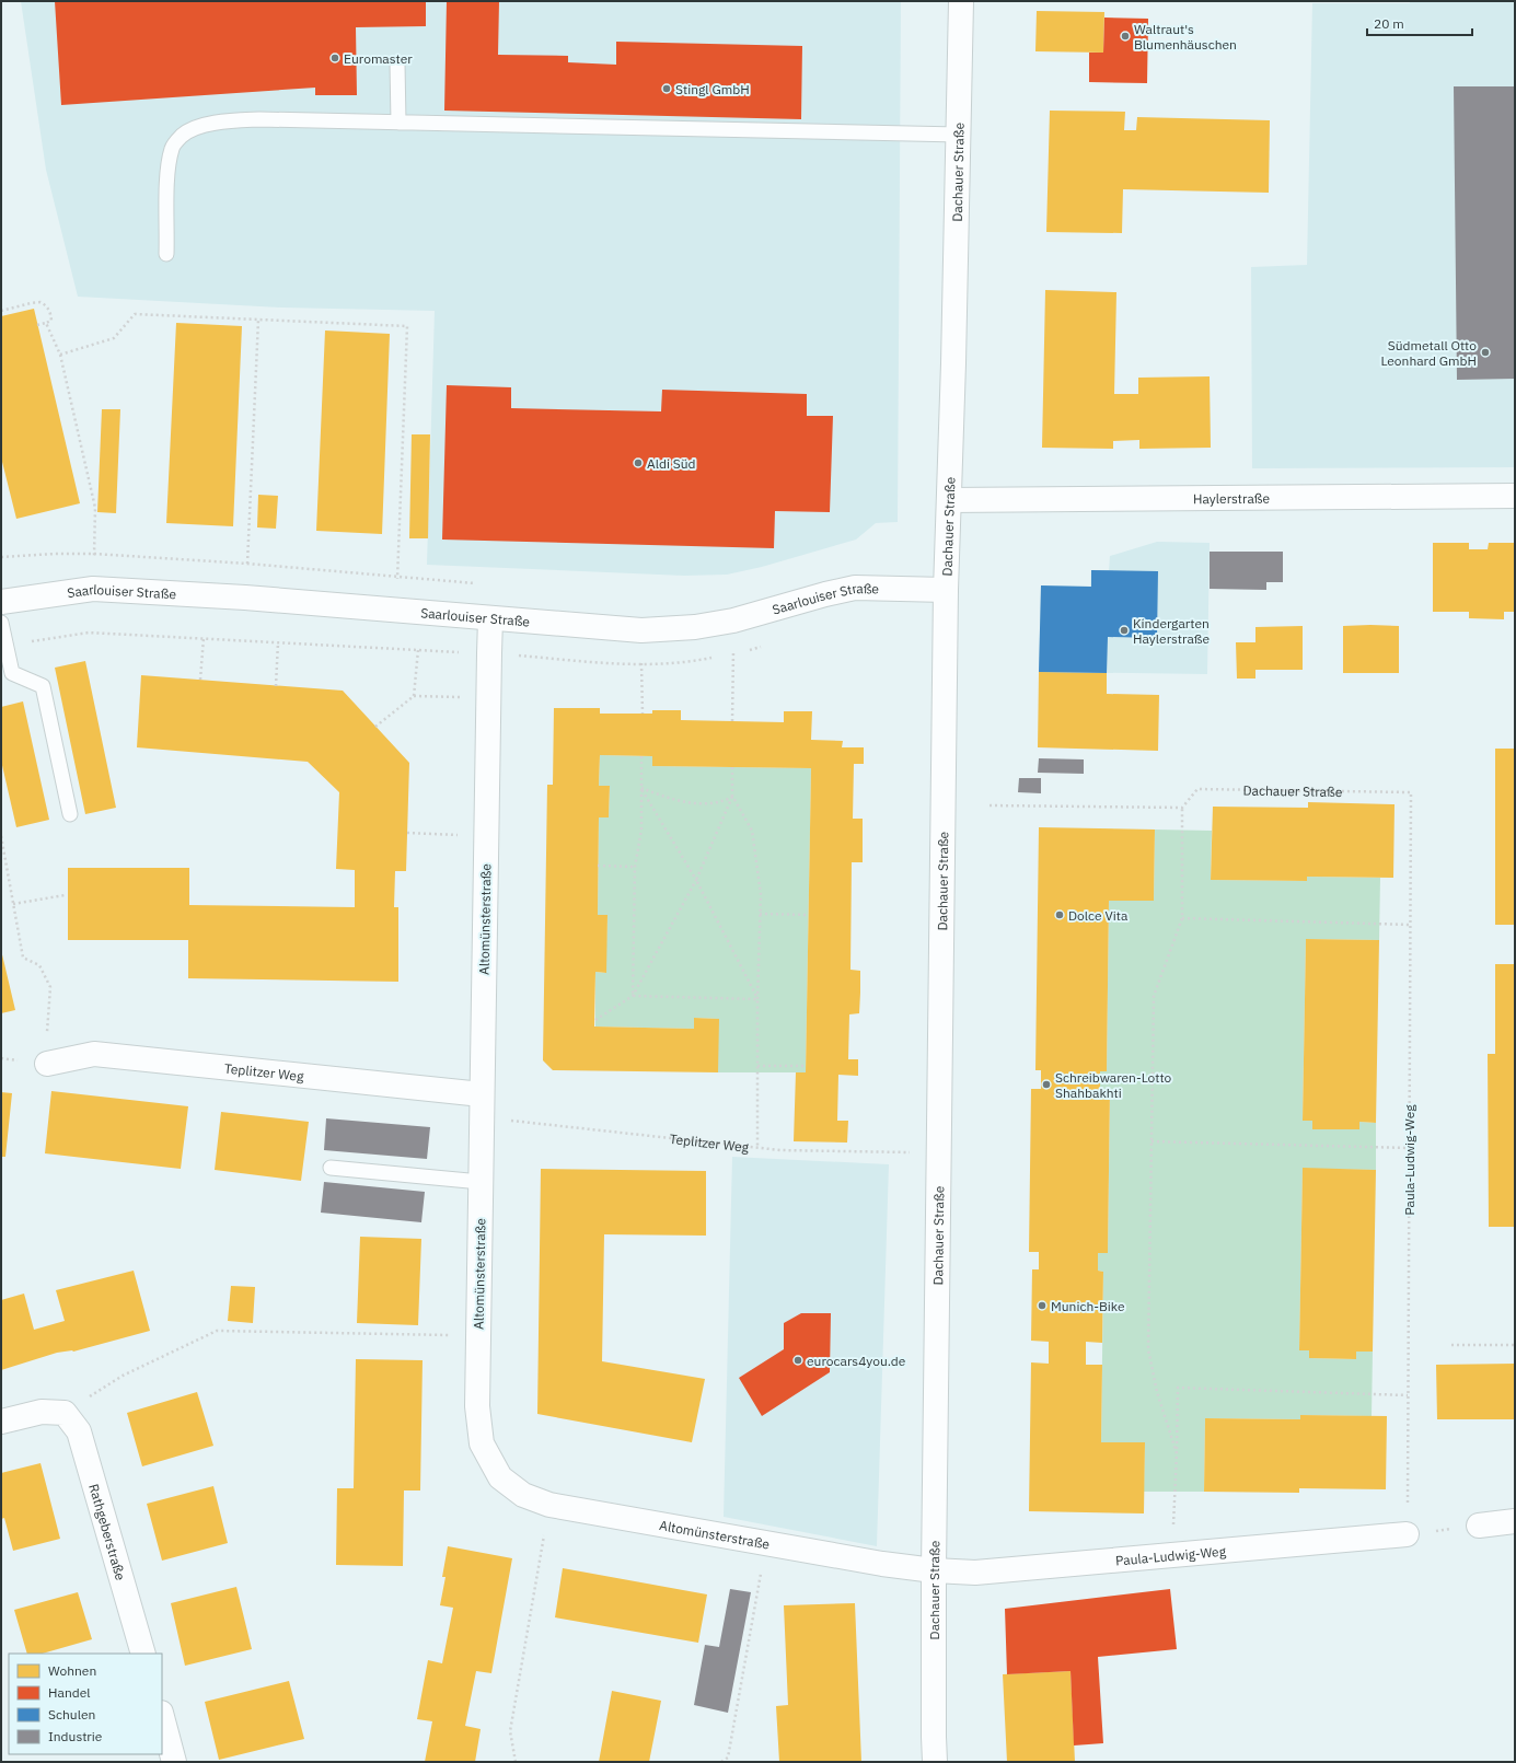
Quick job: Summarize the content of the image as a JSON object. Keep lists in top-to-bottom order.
{
  "streets": {
    "street": [
      "Dachauer Straße",
      "Haylerstraße",
      "Saarlouiser Straße",
      "Altomünsterstraße",
      "Teplitzer Weg",
      "Paula-Ludwig-Weg",
      "Rathgeberstraße"
    ]
  },
  "crossings": [
    ["Dachauer Straße", "Haylerstraße"],
    ["Dachauer Straße", "Saarlouiser Straße"],
    ["Dachauer Straße", "Altomünsterstraße"],
    ["Dachauer Straße", "Teplitzer Weg"],
    ["Dachauer Straße", "Paula-Ludwig-Weg"],
    ["Saarlouiser Straße", "Altomünsterstraße"],
    ["Altomünsterstraße", "Teplitzer Weg"],
    ["Altomünsterstraße", "Paula-Ludwig-Weg"]
  ],
  "places": [
    "Waltraut's Blumenhäuschen",
    "Euromaster",
    "Stingl GmbH",
    "Südmetall Otto Leonhard GmbH",
    "Aldi Süd",
    "Kindergarten Haylerstraße",
    "Dolce Vita",
    "Schreibwaren-Lotto Shahbakhti",
    "Munich-Bike",
    "eurocars4you.de"
  ],
  "legend": [
    "Wohnen",
    "Handel",
    "Schulen",
    "Industrie"
  ],
  "scale_bar": "20 m"
}
